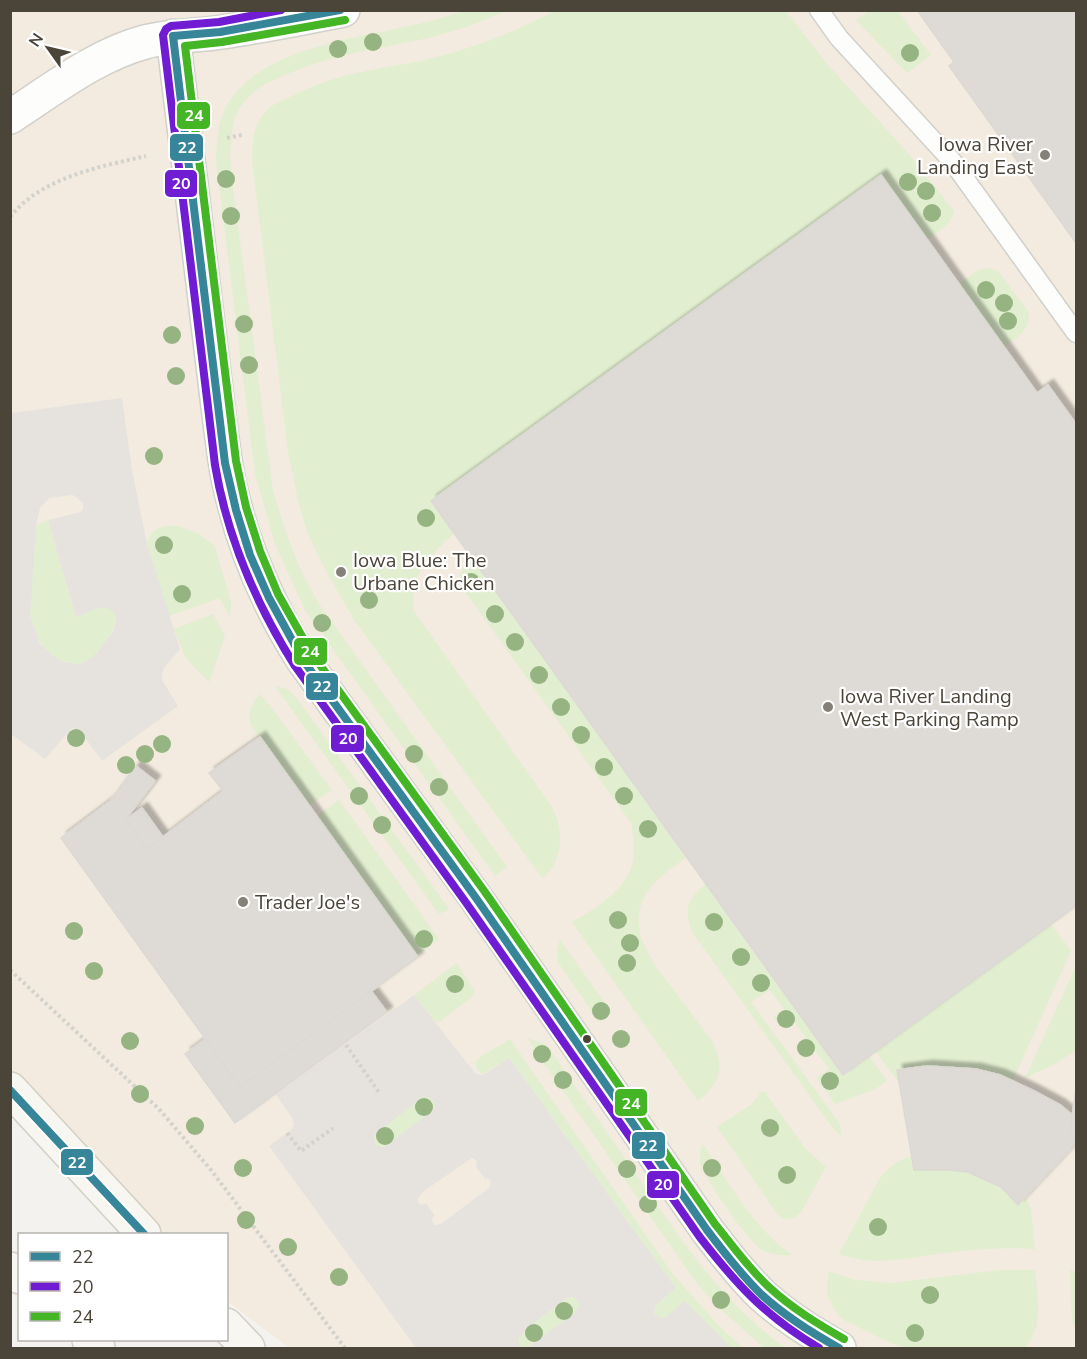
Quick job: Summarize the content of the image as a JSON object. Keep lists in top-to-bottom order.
{
  "places": [
    "Iowa River Landing East",
    "Iowa Blue: The Urbane Chicken",
    "Iowa River Landing West Parking Ramp",
    "Trader Joe's"
  ],
  "lines": ["transit line 22", "transit line 20", "transit line 24"],
  "legend": ["22", "20", "24"],
  "north": "top left"
}
